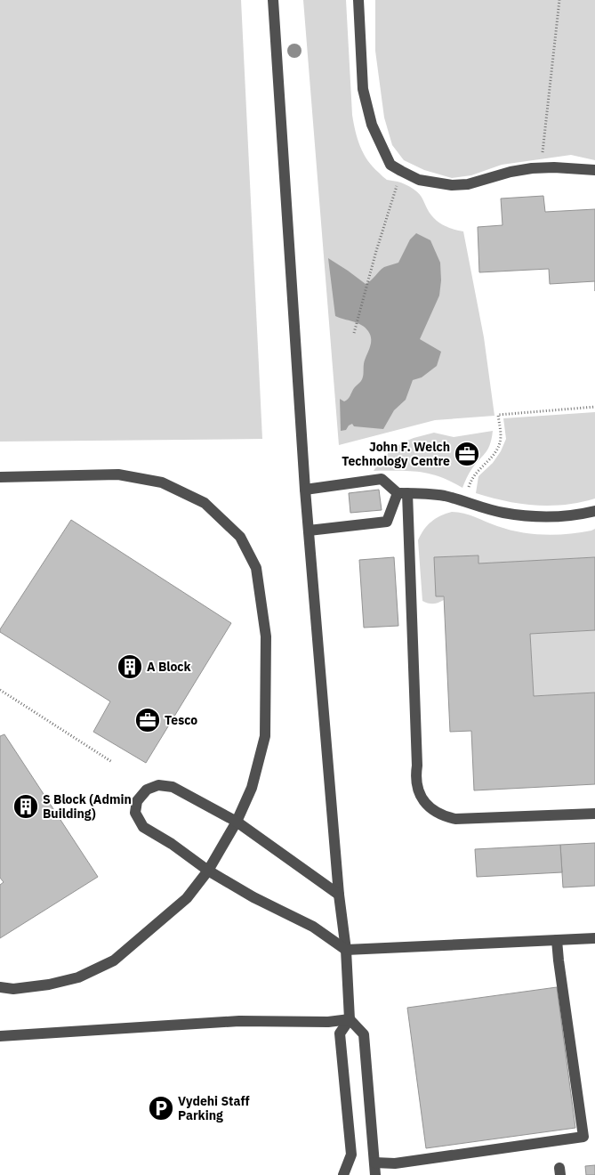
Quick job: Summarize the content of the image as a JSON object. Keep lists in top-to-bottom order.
{
  "places": {
    "office": ["John F. Welch Technology Centre", "Tesco"],
    "building": ["A Block", "S Block (Admin Building)"],
    "parking": ["Vydehi Staff Parking"]
  }
}
